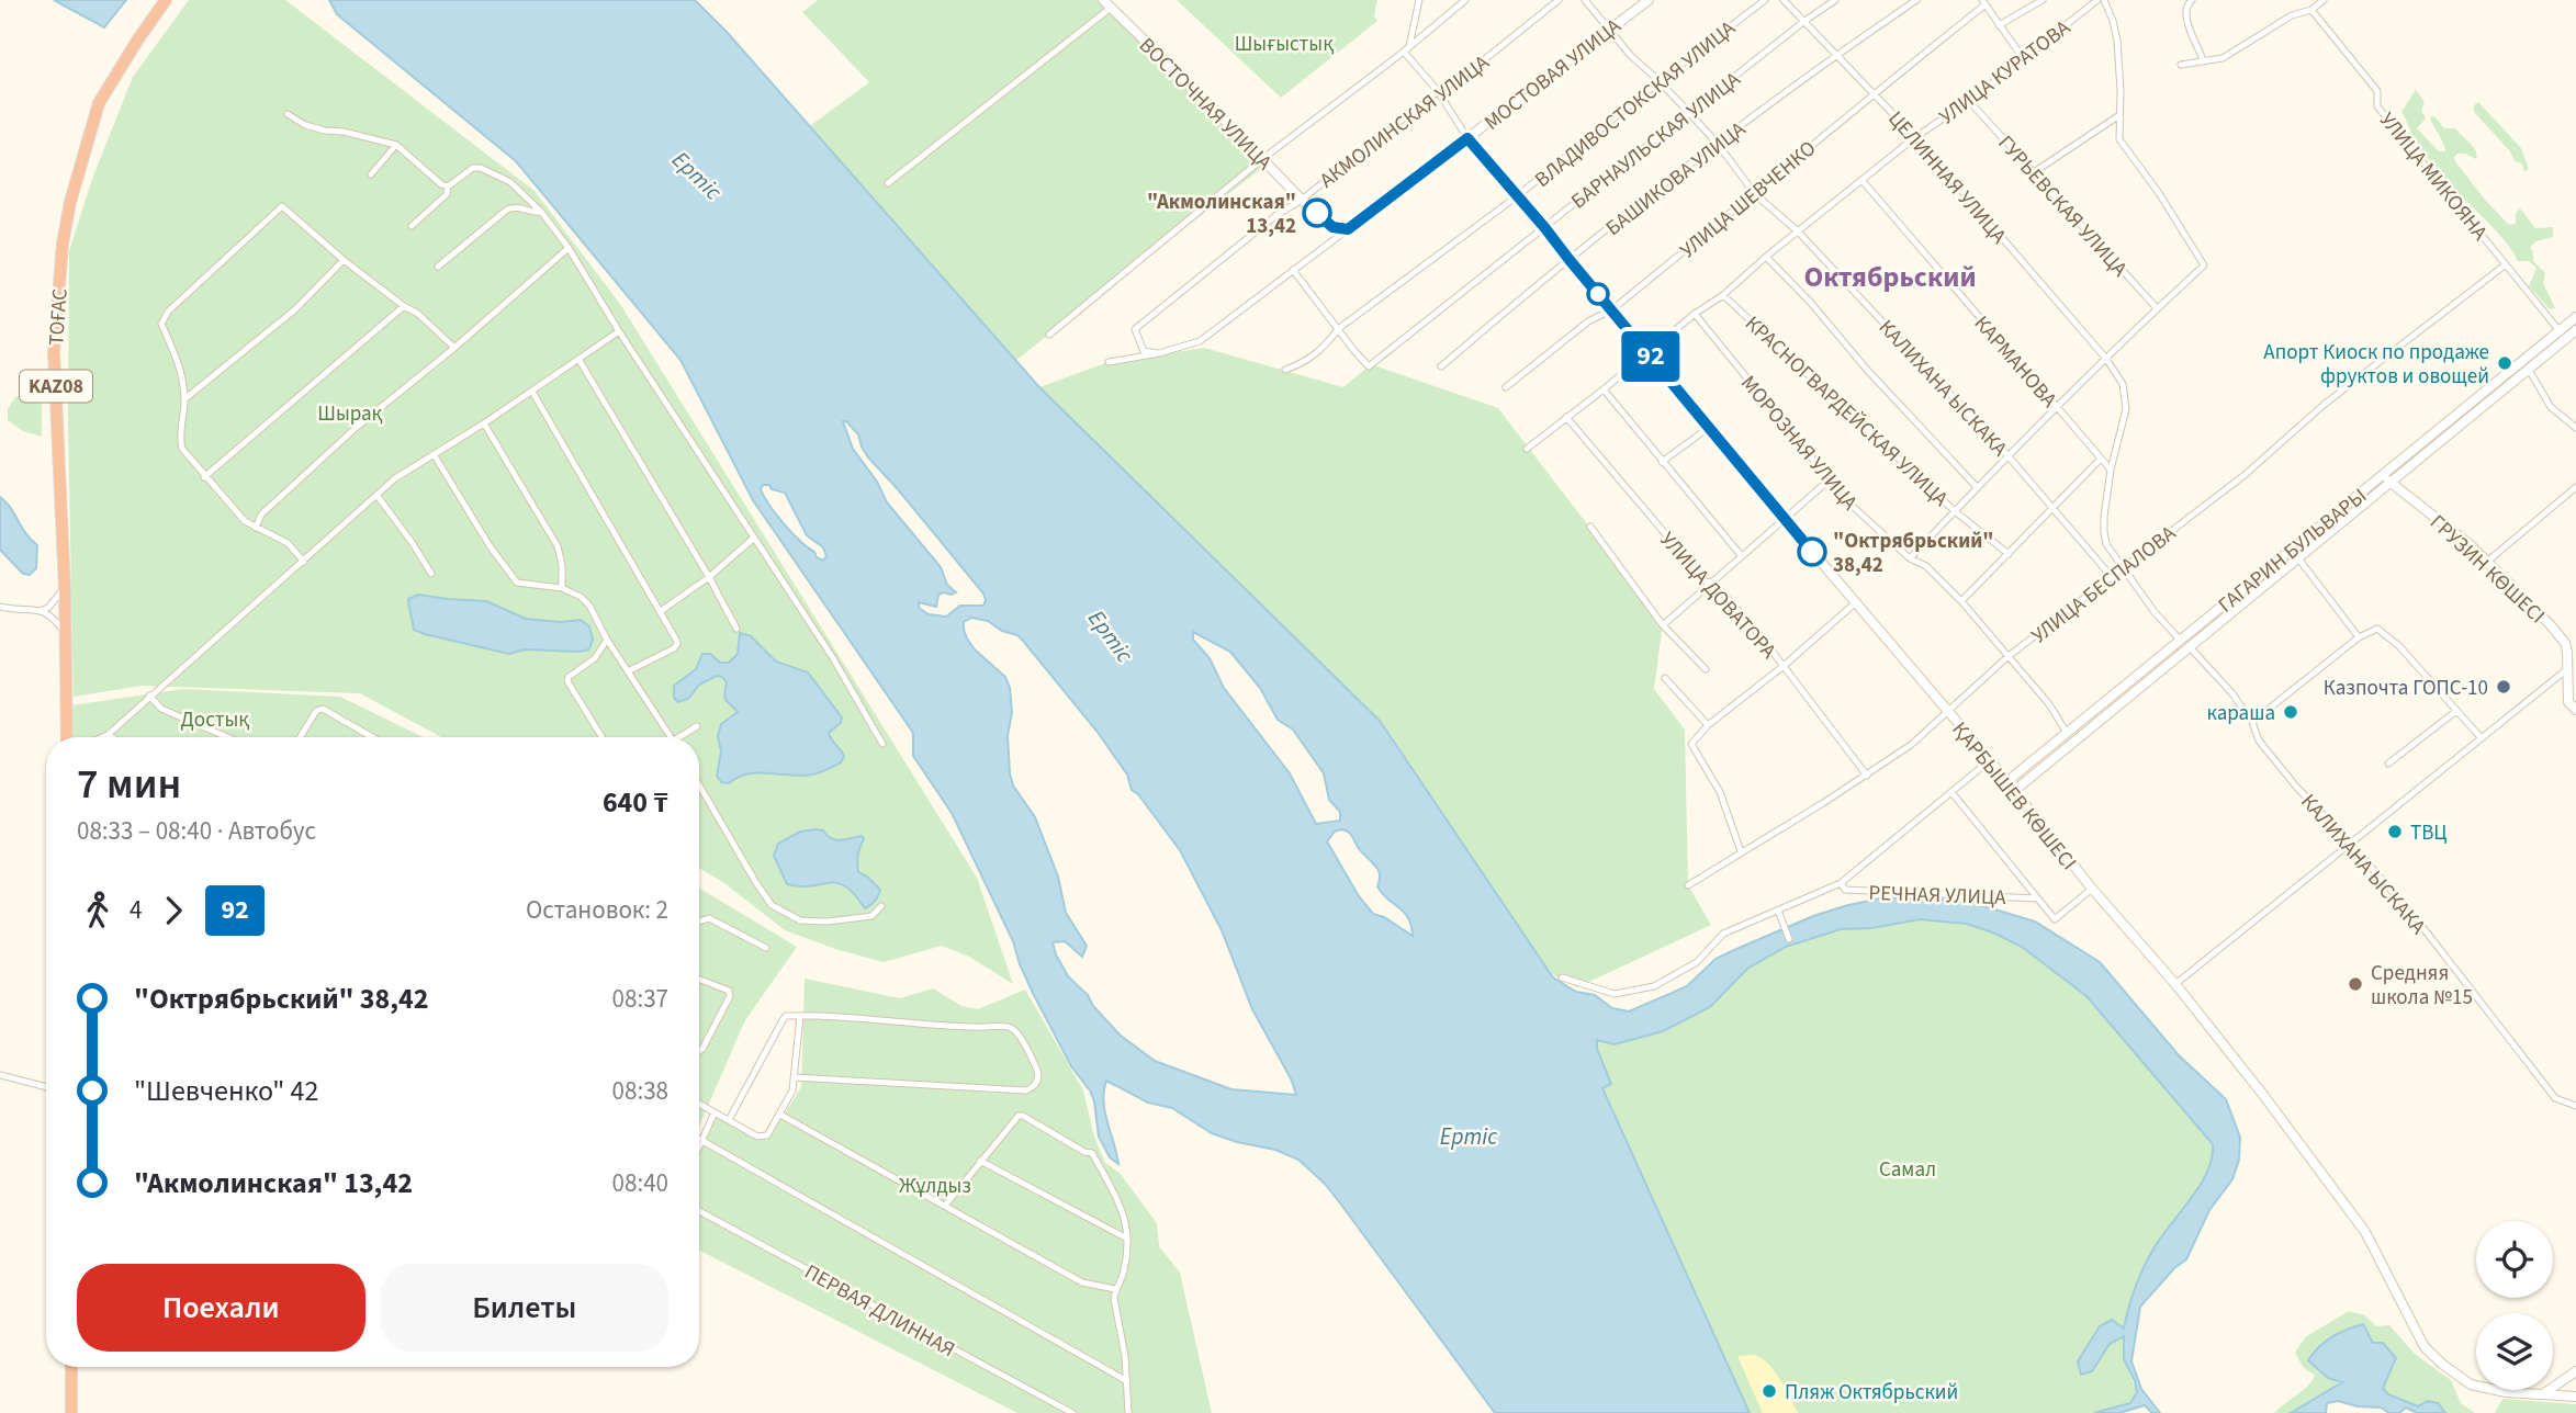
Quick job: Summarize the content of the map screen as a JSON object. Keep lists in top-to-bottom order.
{
  "streets": {
    "highway": ["ТОҒАС", "KAZ08"],
    "main road": [
      "МОСТОВАЯ УЛИЦА",
      "ВОСТОЧНАЯ УЛИЦА",
      "ГАГАРИН БУЛЬВАРЫ",
      "ГРУЗИН КӨШЕСІ",
      "ҚАРБЫШЕВ КӨШЕСІ"
    ],
    "street": [
      "УЛИЦА КУРАТОВА",
      "ВЛАДИВОСТОКСКАЯ УЛИЦА",
      "АКМОЛИНСКАЯ УЛИЦА",
      "БАРНАУЛЬСКАЯ УЛИЦА",
      "УЛИЦА МИКОЯНА",
      "ЦЕЛИННАЯ УЛИЦА",
      "БАШИКОВА УЛИЦА",
      "УЛИЦА ШЕВЧЕНКО",
      "ГУРЬЕВСКАЯ УЛИЦА",
      "КАРМАНОВА",
      "КАЛИХАНА ЫСКАКА",
      "КРАСНОГВАРДЕЙСКАЯ УЛИЦА",
      "МОРОЗНАЯ УЛИЦА",
      "УЛИЦА БЕСПАЛОВА",
      "УЛИЦА ДОВАТОРА",
      "РЕЧНАЯ УЛИЦА",
      "ПЕРВАЯ ДЛИННАЯ"
    ]
  },
  "crossings": [
    ["УЛИЦА КУРАТОВА", "ЦЕЛИННАЯ УЛИЦА"],
    ["УЛИЦА КУРАТОВА", "ГУРЬЕВСКАЯ УЛИЦА"],
    ["УЛИЦА КУРАТОВА", "КАРМАНОВА"],
    ["УЛИЦА КУРАТОВА", "КАЛИХАНА ЫСКАКА"],
    ["УЛИЦА КУРАТОВА", "КРАСНОГВАРДЕЙСКАЯ УЛИЦА"],
    ["УЛИЦА КУРАТОВА", "МОРОЗНАЯ УЛИЦА"],
    ["УЛИЦА КУРАТОВА", "УЛИЦА ДОВАТОРА"],
    ["УЛИЦА КУРАТОВА", "ҚАРБЫШЕВ КӨШЕСІ"],
    ["МОСТОВАЯ УЛИЦА", "ВОСТОЧНАЯ УЛИЦА"],
    ["МОСТОВАЯ УЛИЦА", "АКМОЛИНСКАЯ УЛИЦА"],
    ["МОСТОВАЯ УЛИЦА", "КАЛИХАНА ЫСКАКА"],
    ["МОСТОВАЯ УЛИЦА", "ҚАРБЫШЕВ КӨШЕСІ"],
    ["ВОСТОЧНАЯ УЛИЦА", "АКМОЛИНСКАЯ УЛИЦА"],
    ["ВЛАДИВОСТОКСКАЯ УЛИЦА", "БАРНАУЛЬСКАЯ УЛИЦА"],
    ["ВЛАДИВОСТОКСКАЯ УЛИЦА", "КАЛИХАНА ЫСКАКА"],
    ["ВЛАДИВОСТОКСКАЯ УЛИЦА", "ҚАРБЫШЕВ КӨШЕСІ"],
    ["БАРНАУЛЬСКАЯ УЛИЦА", "ЦЕЛИННАЯ УЛИЦА"],
    ["БАРНАУЛЬСКАЯ УЛИЦА", "КАЛИХАНА ЫСКАКА"],
    ["БАРНАУЛЬСКАЯ УЛИЦА", "ҚАРБЫШЕВ КӨШЕСІ"],
    ["УЛИЦА МИКОЯНА", "ГАГАРИН БУЛЬВАРЫ"],
    ["УЛИЦА МИКОЯНА", "УЛИЦА БЕСПАЛОВА"],
    ["ЦЕЛИННАЯ УЛИЦА", "БАШИКОВА УЛИЦА"],
    ["ЦЕЛИННАЯ УЛИЦА", "УЛИЦА ШЕВЧЕНКО"],
    ["ЦЕЛИННАЯ УЛИЦА", "КАРМАНОВА"],
    ["ЦЕЛИННАЯ УЛИЦА", "ГАГАРИН БУЛЬВАРЫ"],
    ["ЦЕЛИННАЯ УЛИЦА", "УЛИЦА БЕСПАЛОВА"],
    ["БАШИКОВА УЛИЦА", "КАЛИХАНА ЫСКАКА"],
    ["БАШИКОВА УЛИЦА", "ҚАРБЫШЕВ КӨШЕСІ"],
    ["УЛИЦА ШЕВЧЕНКО", "КАЛИХАНА ЫСКАКА"],
    ["УЛИЦА ШЕВЧЕНКО", "ҚАРБЫШЕВ КӨШЕСІ"],
    ["КАЛИХАНА ЫСКАКА", "ГАГАРИН БУЛЬВАРЫ"],
    ["КАЛИХАНА ЫСКАКА", "УЛИЦА БЕСПАЛОВА"],
    ["МОРОЗНАЯ УЛИЦА", "ГАГАРИН БУЛЬВАРЫ"],
    ["МОРОЗНАЯ УЛИЦА", "УЛИЦА БЕСПАЛОВА"],
    ["ГАГАРИН БУЛЬВАРЫ", "ГРУЗИН КӨШЕСІ"],
    ["ГАГАРИН БУЛЬВАРЫ", "ҚАРБЫШЕВ КӨШЕСІ"],
    ["УЛИЦА БЕСПАЛОВА", "УЛИЦА ДОВАТОРА"],
    ["УЛИЦА БЕСПАЛОВА", "ҚАРБЫШЕВ КӨШЕСІ"],
    ["ҚАРБЫШЕВ КӨШЕСІ", "РЕЧНАЯ УЛИЦА"]
  ],
  "districts": ["Октябрьский"],
  "water": ["Ертіс"],
  "parks": [
    "Шығыстық",
    "Шырақ",
    "Достық",
    "Самал",
    "Жұлдыз"
  ],
  "places": [
    "\"Акмолинская\" 13,42",
    "Апорт Киоск по продаже фруктов и овощей",
    "\"Октрябрьский\" 38,42",
    "Казпочта ГОПС-10",
    "караша",
    "ТВЦ",
    "Средняя школа №15",
    "Пляж Октябрьский"
  ],
  "lines": ["bus line 92"],
  "page": {
    "on_map": "92",
    "heading": ["7 мин", "08:33 – 08:40 · Автобус", "640 ₸"],
    "legs": ["4", "92", "Остановок: 2"],
    "list": [
      {
        "name": "\"Октрябрьский\" 38,42",
        "value": "08:37"
      },
      {
        "name": "\"Шевченко\" 42",
        "value": "08:38"
      },
      {
        "name": "\"Акмолинская\" 13,42",
        "value": "08:40"
      }
    ],
    "buttons": ["Поехали", "Билеты"]
  }
}
